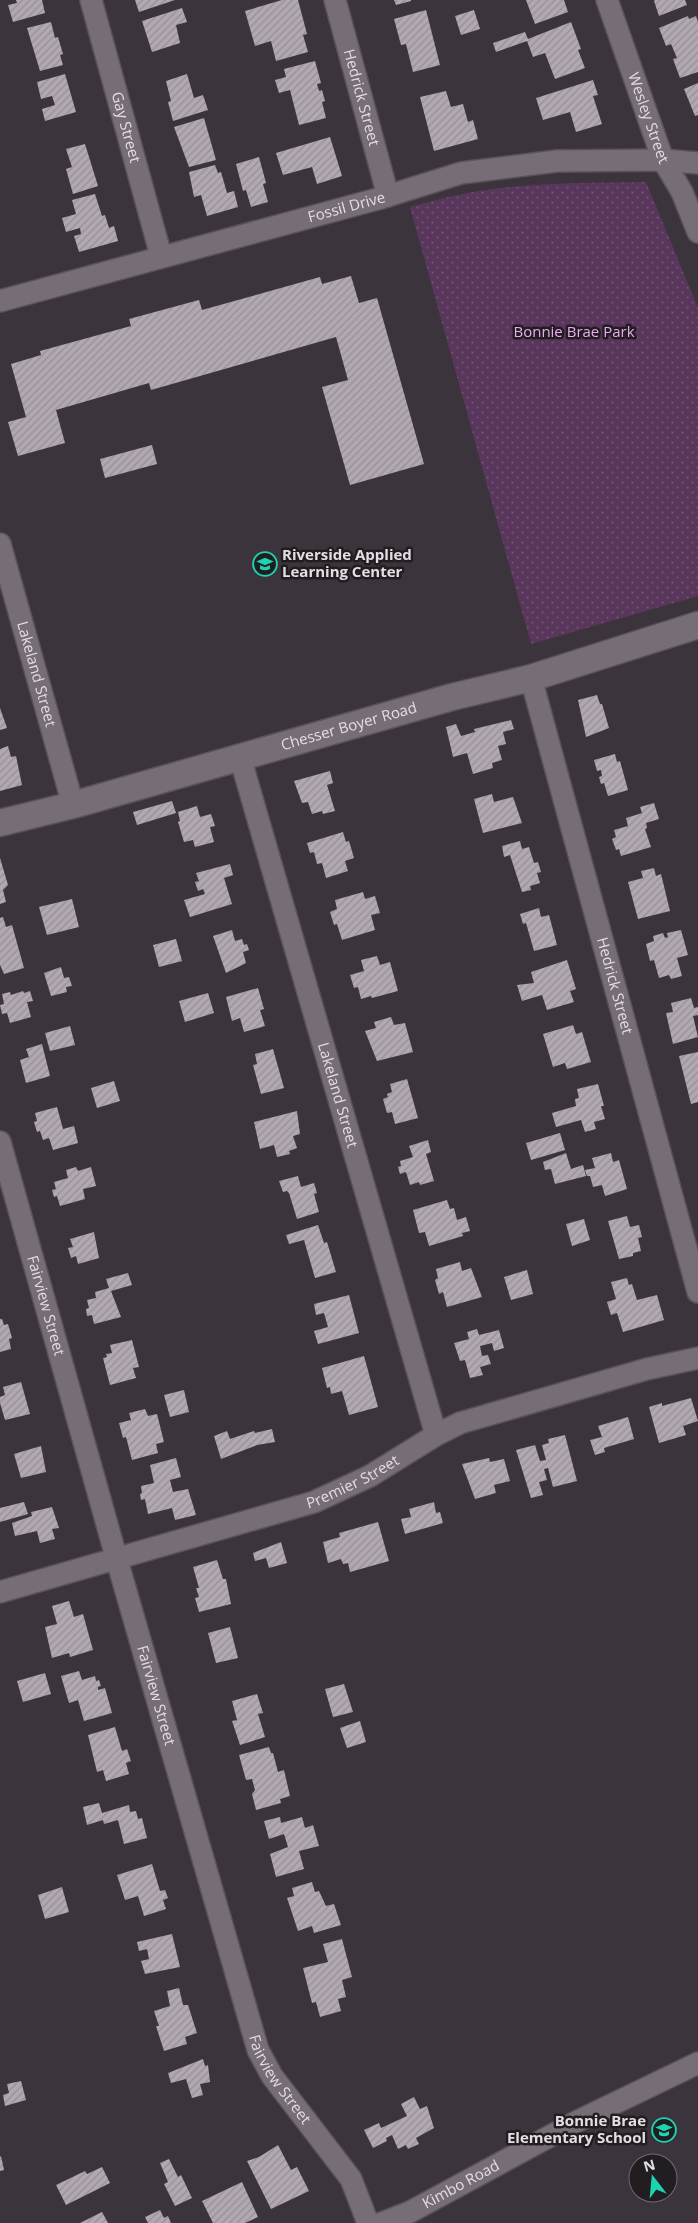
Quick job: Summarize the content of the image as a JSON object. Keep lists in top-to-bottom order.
{
  "streets": {
    "street": [
      "Hedrick Street",
      "Wesley Street",
      "Gay Street",
      "Fossil Drive",
      "Lakeland Street",
      "Chesser Boyer Road",
      "Fairview Street",
      "Premier Street",
      "Kimbo Road"
    ]
  },
  "crossings": [
    ["Hedrick Street", "Fossil Drive"],
    ["Hedrick Street", "Chesser Boyer Road"],
    ["Wesley Street", "Fossil Drive"],
    ["Gay Street", "Fossil Drive"],
    ["Lakeland Street", "Chesser Boyer Road"],
    ["Lakeland Street", "Premier Street"],
    ["Fairview Street", "Premier Street"]
  ],
  "parks": ["Bonnie Brae Park"],
  "places": {
    "school or university": ["Riverside Applied Learning Center", "Bonnie Brae Elementary School"]
  },
  "north": "top"
}
